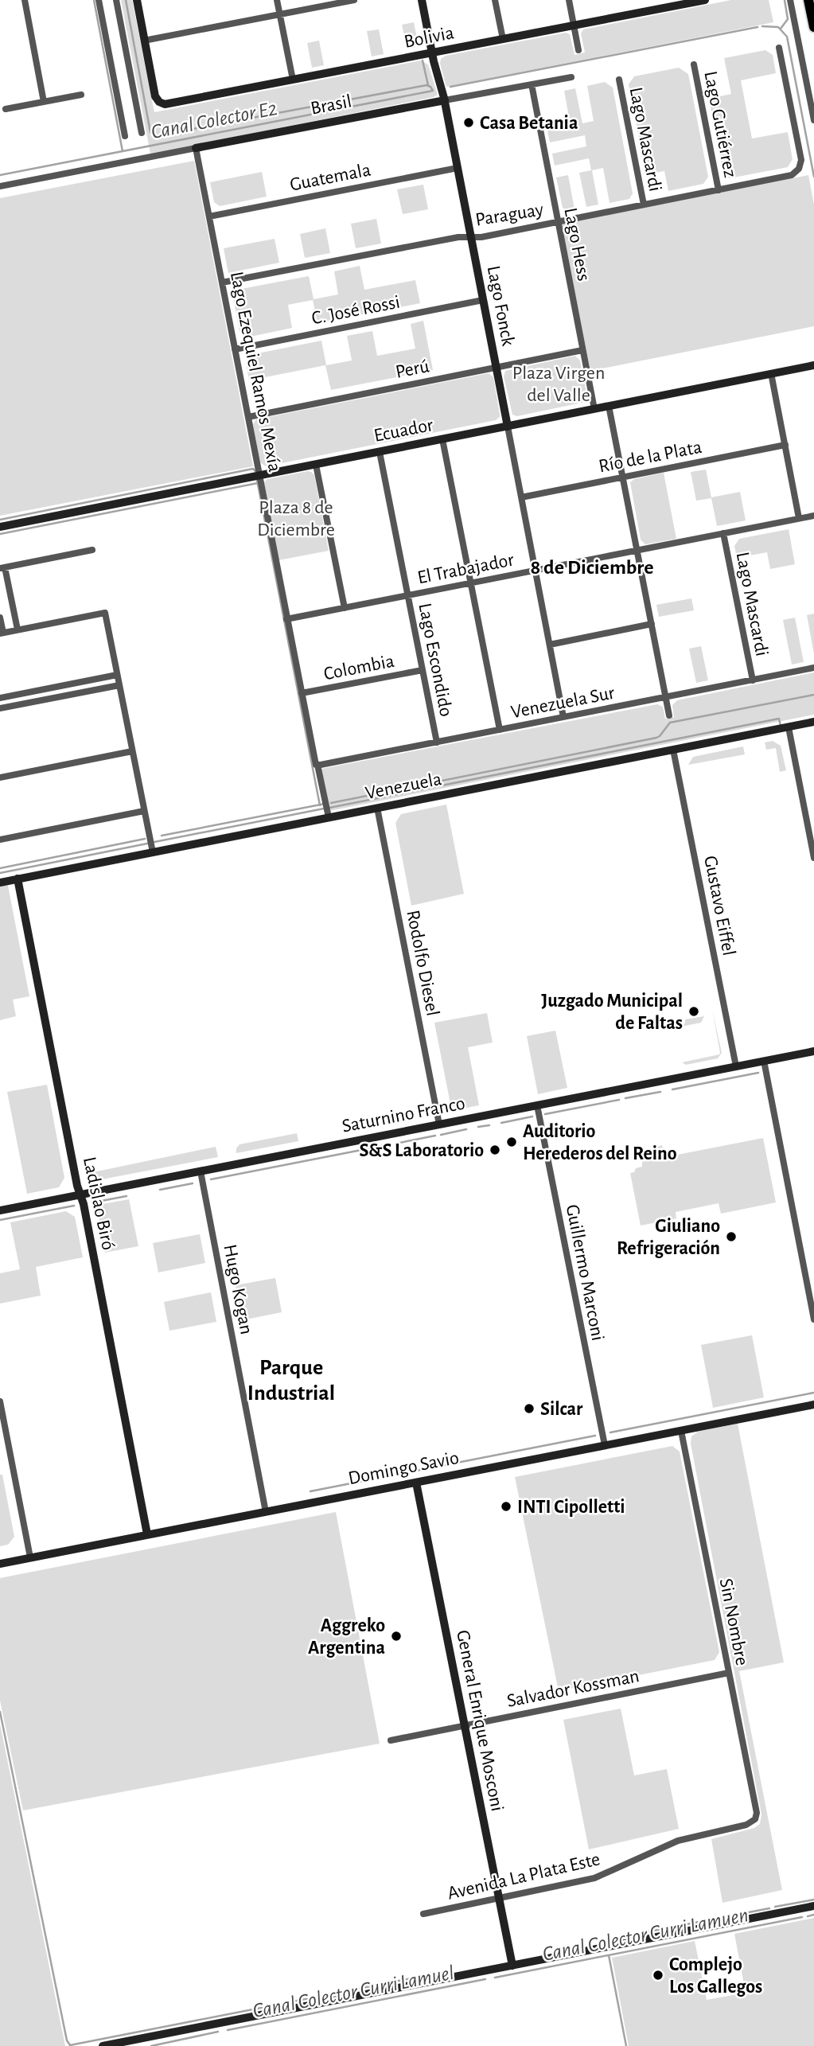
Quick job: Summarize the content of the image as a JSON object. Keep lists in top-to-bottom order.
{
  "streets": {
    "street": [
      "Bolivia",
      "Brasil",
      "Lago Gutiérrez",
      "Lago Mascardi",
      "Guatemala",
      "Paraguay",
      "Lago Hess",
      "Lago Fonck",
      "C. José Rossi",
      "Perú",
      "Lago Ezequiel Ramos Mexía",
      "Ecuador",
      "Río de la Plata",
      "El Trabajador",
      "Lago Escondido",
      "Colombia",
      "Venezuela Sur",
      "Venezuela",
      "Gustavo Eiffel",
      "Rodolfo Diesel",
      "Saturnino Franco",
      "Ladislao Biró",
      "Guillermo Marconi",
      "Hugo Kogan",
      "Domingo Savio",
      "Sin Nombre",
      "Salvador Kossman",
      "General Enrique Mosconi",
      "Avenida La Plata Este"
    ]
  },
  "crossings": [
    ["Bolivia", "Lago Fonck"],
    ["Brasil", "Lago Hess"],
    ["Brasil", "Lago Fonck"],
    ["Brasil", "Lago Ezequiel Ramos Mexía"],
    ["Lago Gutiérrez", "Paraguay"],
    ["Lago Mascardi", "Paraguay"],
    ["Lago Mascardi", "El Trabajador"],
    ["Lago Mascardi", "Venezuela Sur"],
    ["Guatemala", "Lago Fonck"],
    ["Guatemala", "Lago Ezequiel Ramos Mexía"],
    ["Paraguay", "Lago Hess"],
    ["Paraguay", "Lago Fonck"],
    ["Paraguay", "Lago Ezequiel Ramos Mexía"],
    ["Lago Hess", "Perú"],
    ["Lago Hess", "Ecuador"],
    ["Lago Fonck", "C. José Rossi"],
    ["Lago Fonck", "Perú"],
    ["Lago Fonck", "Ecuador"],
    ["Lago Fonck", "Río de la Plata"],
    ["Lago Fonck", "El Trabajador"],
    ["Lago Fonck", "Venezuela Sur"],
    ["C. José Rossi", "Lago Ezequiel Ramos Mexía"],
    ["Perú", "Lago Ezequiel Ramos Mexía"],
    ["Lago Ezequiel Ramos Mexía", "Ecuador"],
    ["Lago Ezequiel Ramos Mexía", "El Trabajador"],
    ["Lago Ezequiel Ramos Mexía", "Colombia"],
    ["Lago Ezequiel Ramos Mexía", "Venezuela Sur"],
    ["Lago Ezequiel Ramos Mexía", "Venezuela"],
    ["Ecuador", "Lago Escondido"],
    ["El Trabajador", "Lago Escondido"],
    ["Lago Escondido", "Colombia"],
    ["Lago Escondido", "Venezuela Sur"],
    ["Venezuela", "Gustavo Eiffel"],
    ["Venezuela", "Rodolfo Diesel"],
    ["Venezuela", "Ladislao Biró"],
    ["Gustavo Eiffel", "Saturnino Franco"],
    ["Rodolfo Diesel", "Saturnino Franco"],
    ["Saturnino Franco", "Ladislao Biró"],
    ["Saturnino Franco", "Guillermo Marconi"],
    ["Saturnino Franco", "Hugo Kogan"],
    ["Ladislao Biró", "Domingo Savio"],
    ["Guillermo Marconi", "Domingo Savio"],
    ["Hugo Kogan", "Domingo Savio"],
    ["Domingo Savio", "Sin Nombre"],
    ["Domingo Savio", "General Enrique Mosconi"],
    ["Sin Nombre", "Salvador Kossman"],
    ["Sin Nombre", "Avenida La Plata Este"],
    ["Salvador Kossman", "General Enrique Mosconi"],
    ["General Enrique Mosconi", "Avenida La Plata Este"]
  ],
  "districts": ["8 de Diciembre", "Parque Industrial"],
  "water": ["Canal Colector E2", "Canal Colector Curri Lamuen", "Canal Colector Curri Lamuel"],
  "parks": ["Plaza Virgen del Valle", "Plaza 8 de Diciembre"],
  "places": [
    "Casa Betania",
    "Juzgado Municipal de Faltas",
    "Auditorio Herederos del Reino",
    "S&S Laboratorio",
    "Giuliano Refrigeración",
    "Silcar",
    "INTI Cipolletti",
    "Aggreko Argentina",
    "Complejo Los Gallegos"
  ]
}
